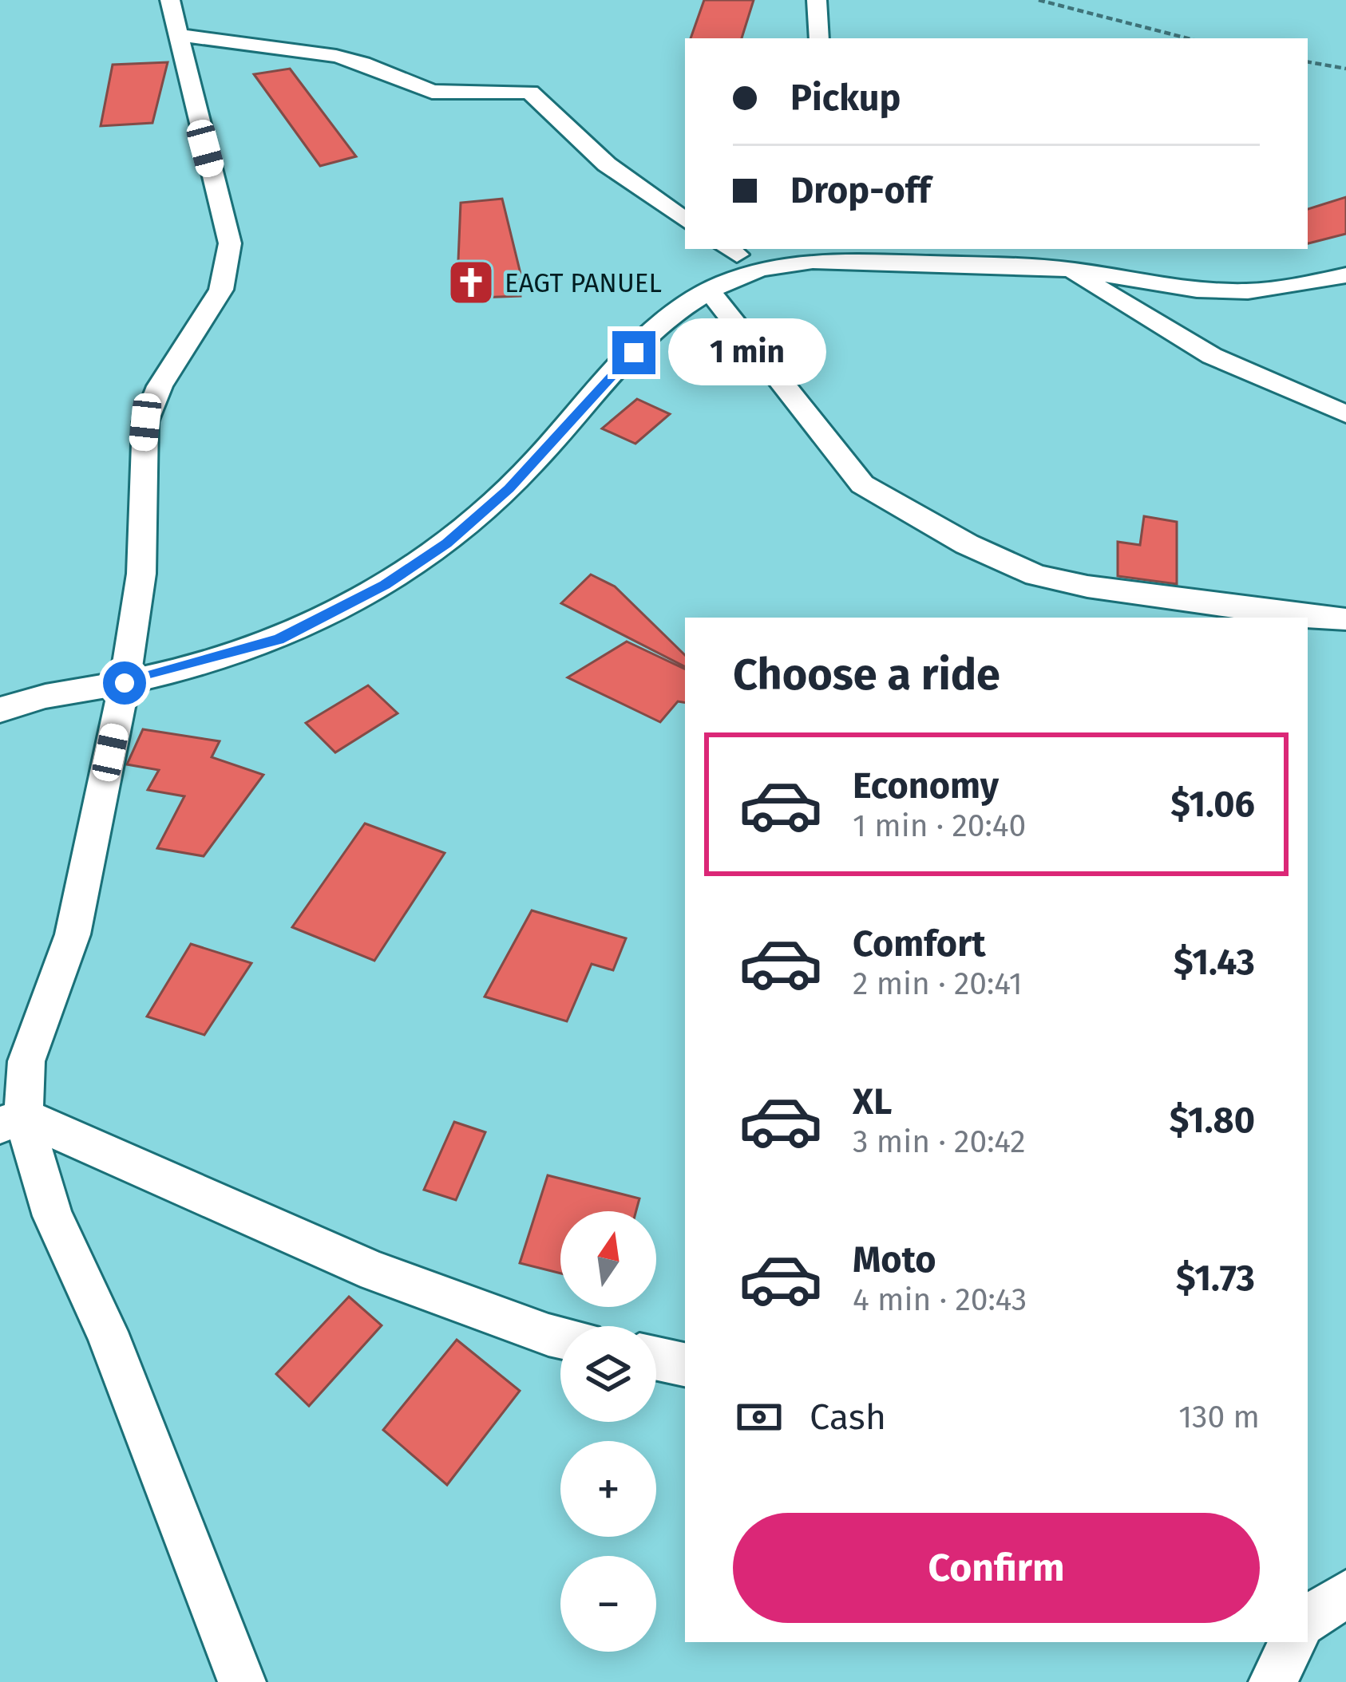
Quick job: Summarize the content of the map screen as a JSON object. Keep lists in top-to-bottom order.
{
  "places": {
    "church": ["EAGT PANUEL"]
  },
  "north": "top",
  "page": {
    "banner": ["Pickup", "Drop-off"],
    "bubble": "1 min",
    "heading": "Choose a ride",
    "list": [
      {
        "name": "Economy",
        "note": "1 min · 20:40",
        "value": "$1.06"
      },
      {
        "name": "Comfort",
        "note": "2 min · 20:41",
        "value": "$1.43"
      },
      {
        "name": "XL",
        "note": "3 min · 20:42",
        "value": "$1.80"
      },
      {
        "name": "Moto",
        "note": "4 min · 20:43",
        "value": "$1.73"
      }
    ],
    "map_buttons": ["+", "−"],
    "pay": ["Cash", "130 m"],
    "buttons": "Confirm"
  }
}
